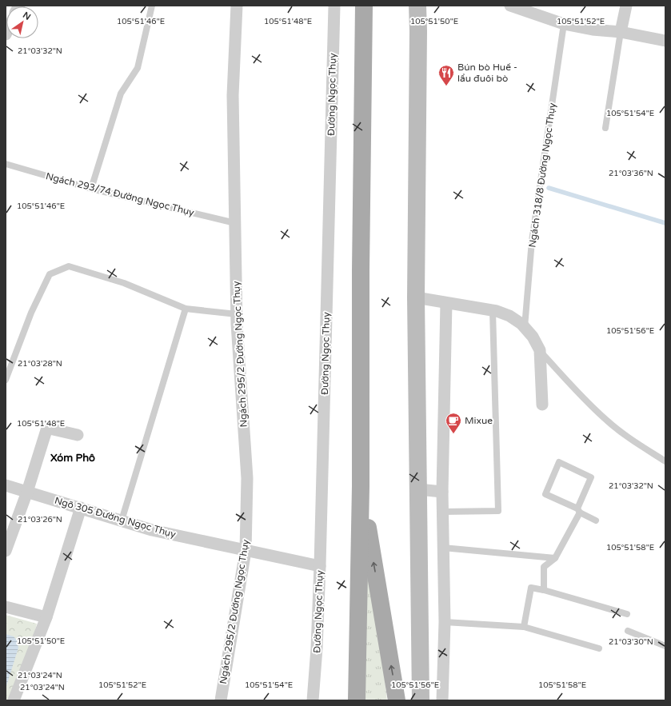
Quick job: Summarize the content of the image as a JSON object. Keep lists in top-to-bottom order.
{
  "streets": {
    "street": ["Đường Ngọc Thụy", "Ngách 295/2 Đường Ngọc Thụy", "Ngõ 305 Đường Ngọc Thụy"],
    "lane": ["Ngách 318/8 Đường Ngọc Thụy", "Ngách 293/74 Đường Ngọc Thụy"]
  },
  "crossings": [
    ["Đường Ngọc Thụy", "Ngõ 305 Đường Ngọc Thụy"],
    ["Ngách 293/74 Đường Ngọc Thụy", "Ngách 295/2 Đường Ngọc Thụy"],
    ["Ngách 295/2 Đường Ngọc Thụy", "Ngõ 305 Đường Ngọc Thụy"]
  ],
  "districts": ["Xóm Phô"],
  "places": {
    "restaurant": ["Bún bò Huế - lẩu đuôi bò"],
    "cafe": ["Mixue"]
  },
  "north": "top right",
  "coordinates": [
    "105°51'46\"E",
    "105°51'48\"E",
    "105°51'50\"E",
    "105°51'52\"E",
    "21°03'32\"N",
    "105°51'54\"E",
    "21°03'36\"N",
    "105°51'56\"E",
    "21°03'28\"N",
    "21°03'26\"N",
    "105°51'58\"E",
    "21°03'30\"N",
    "21°03'24\"N"
  ]
}
